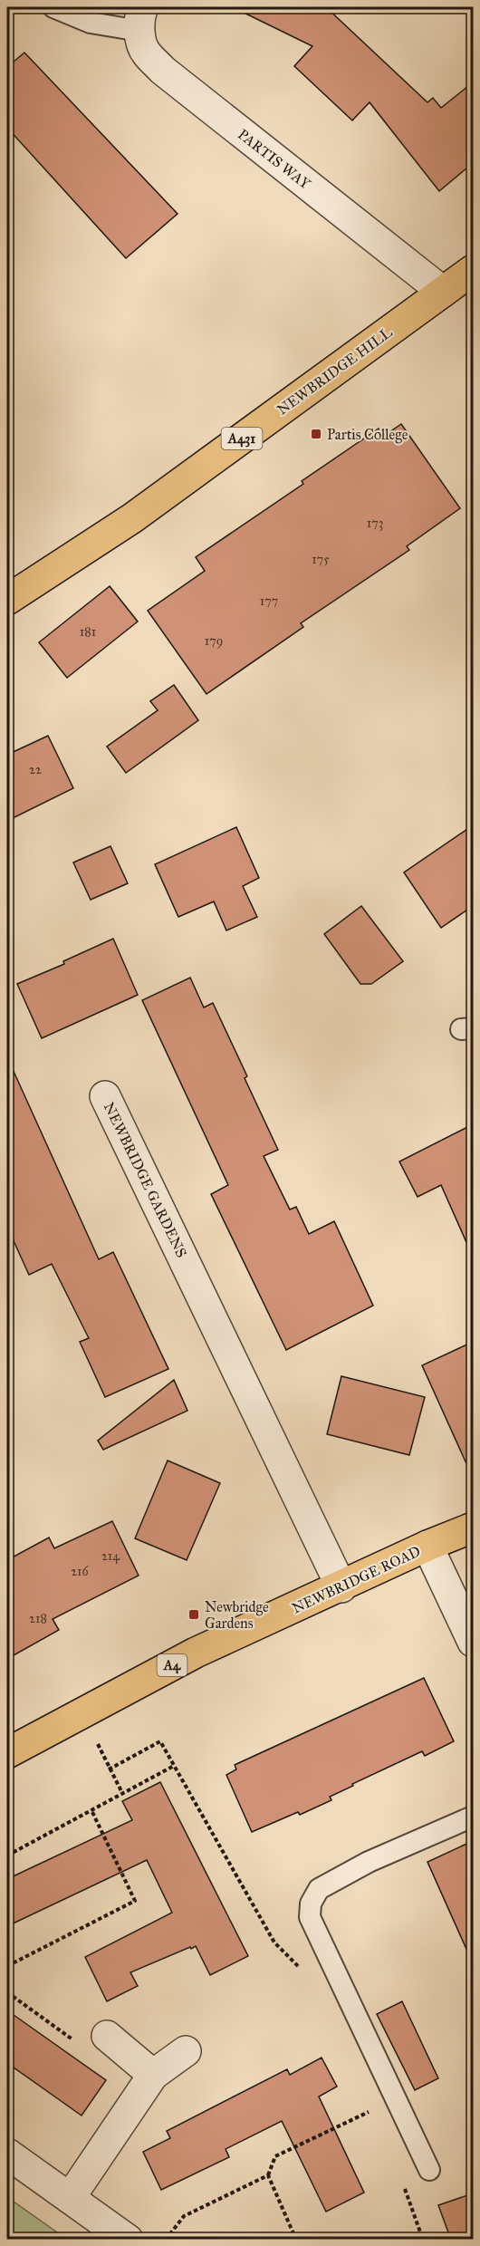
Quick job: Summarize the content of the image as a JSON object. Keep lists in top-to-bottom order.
{
  "streets": {
    "main road": [
      "NEWBRIDGE HILL",
      "A431",
      "NEWBRIDGE ROAD",
      "A4"
    ],
    "street": ["PARTIS WAY", "NEWBRIDGE GARDENS"]
  },
  "crossings": [
    ["PARTIS WAY", "NEWBRIDGE HILL"],
    ["NEWBRIDGE GARDENS", "NEWBRIDGE ROAD"]
  ],
  "places": {
    "transit": ["Partis College", "Newbridge Gardens"]
  },
  "house_numbers": [
    "173",
    "175",
    "177",
    "181",
    "179",
    "22",
    "214",
    "216",
    "218"
  ]
}
